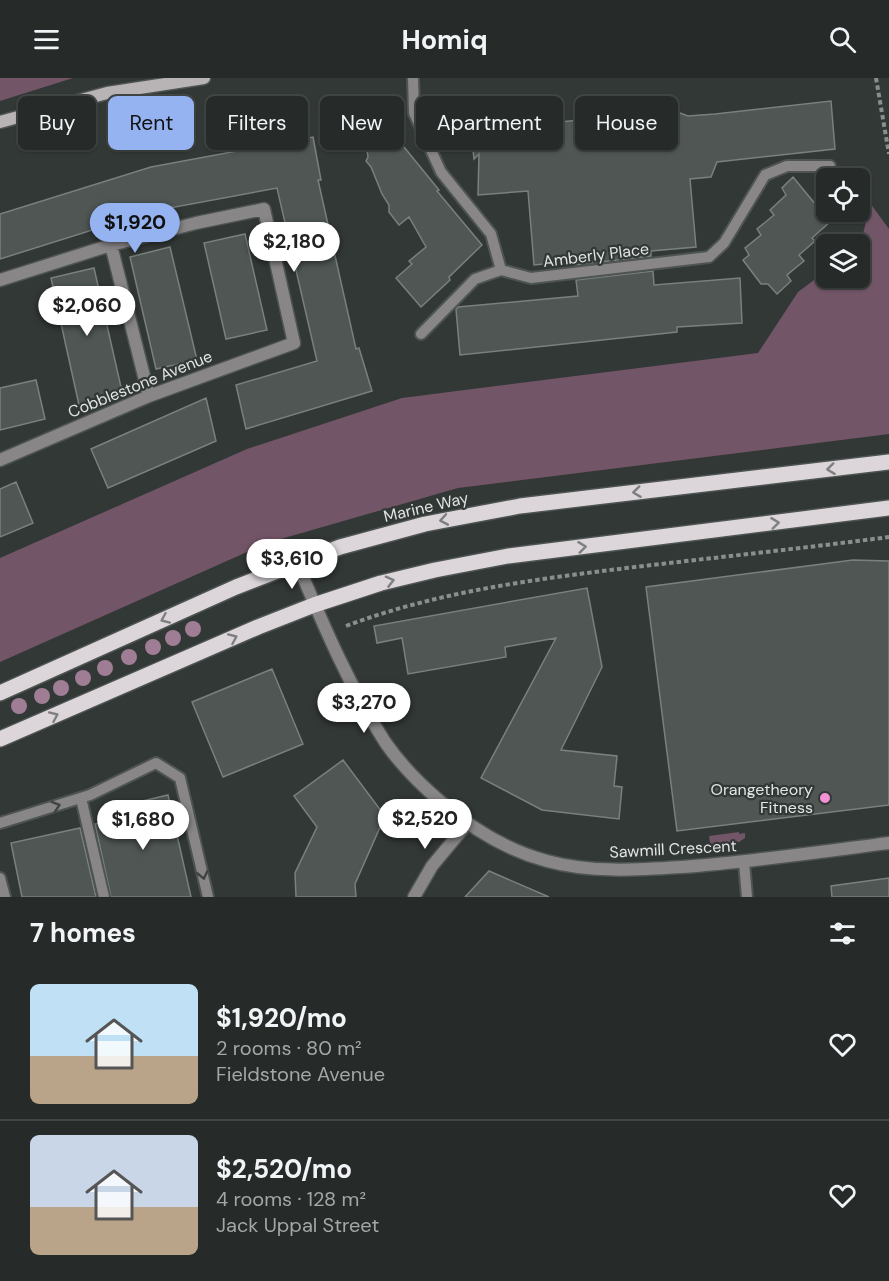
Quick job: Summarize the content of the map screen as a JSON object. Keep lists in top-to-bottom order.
{
  "streets": {
    "main road": ["Marine Way"],
    "street": ["Cobblestone Avenue", "Sawmill Crescent"],
    "lane": ["Amberly Place"]
  },
  "crossings": [
    ["Marine Way", "Sawmill Crescent"]
  ],
  "places": ["Orangetheory Fitness"],
  "page": {
    "header": "Homiq",
    "chip": [
      "Buy",
      "Rent",
      "Filters",
      "New",
      "Apartment",
      "House"
    ],
    "price": [
      "$1,920",
      "$2,180",
      "$2,060",
      "$3,610",
      "$3,270",
      "$2,520",
      "$1,680"
    ],
    "heading": "7 homes",
    "list": [
      {
        "name": "$1,920/mo",
        "note": "2 rooms · 80 m² · Fieldstone Avenue"
      },
      {
        "name": "$2,520/mo",
        "note": "4 rooms · 128 m² · Jack Uppal Street"
      }
    ]
  }
}
